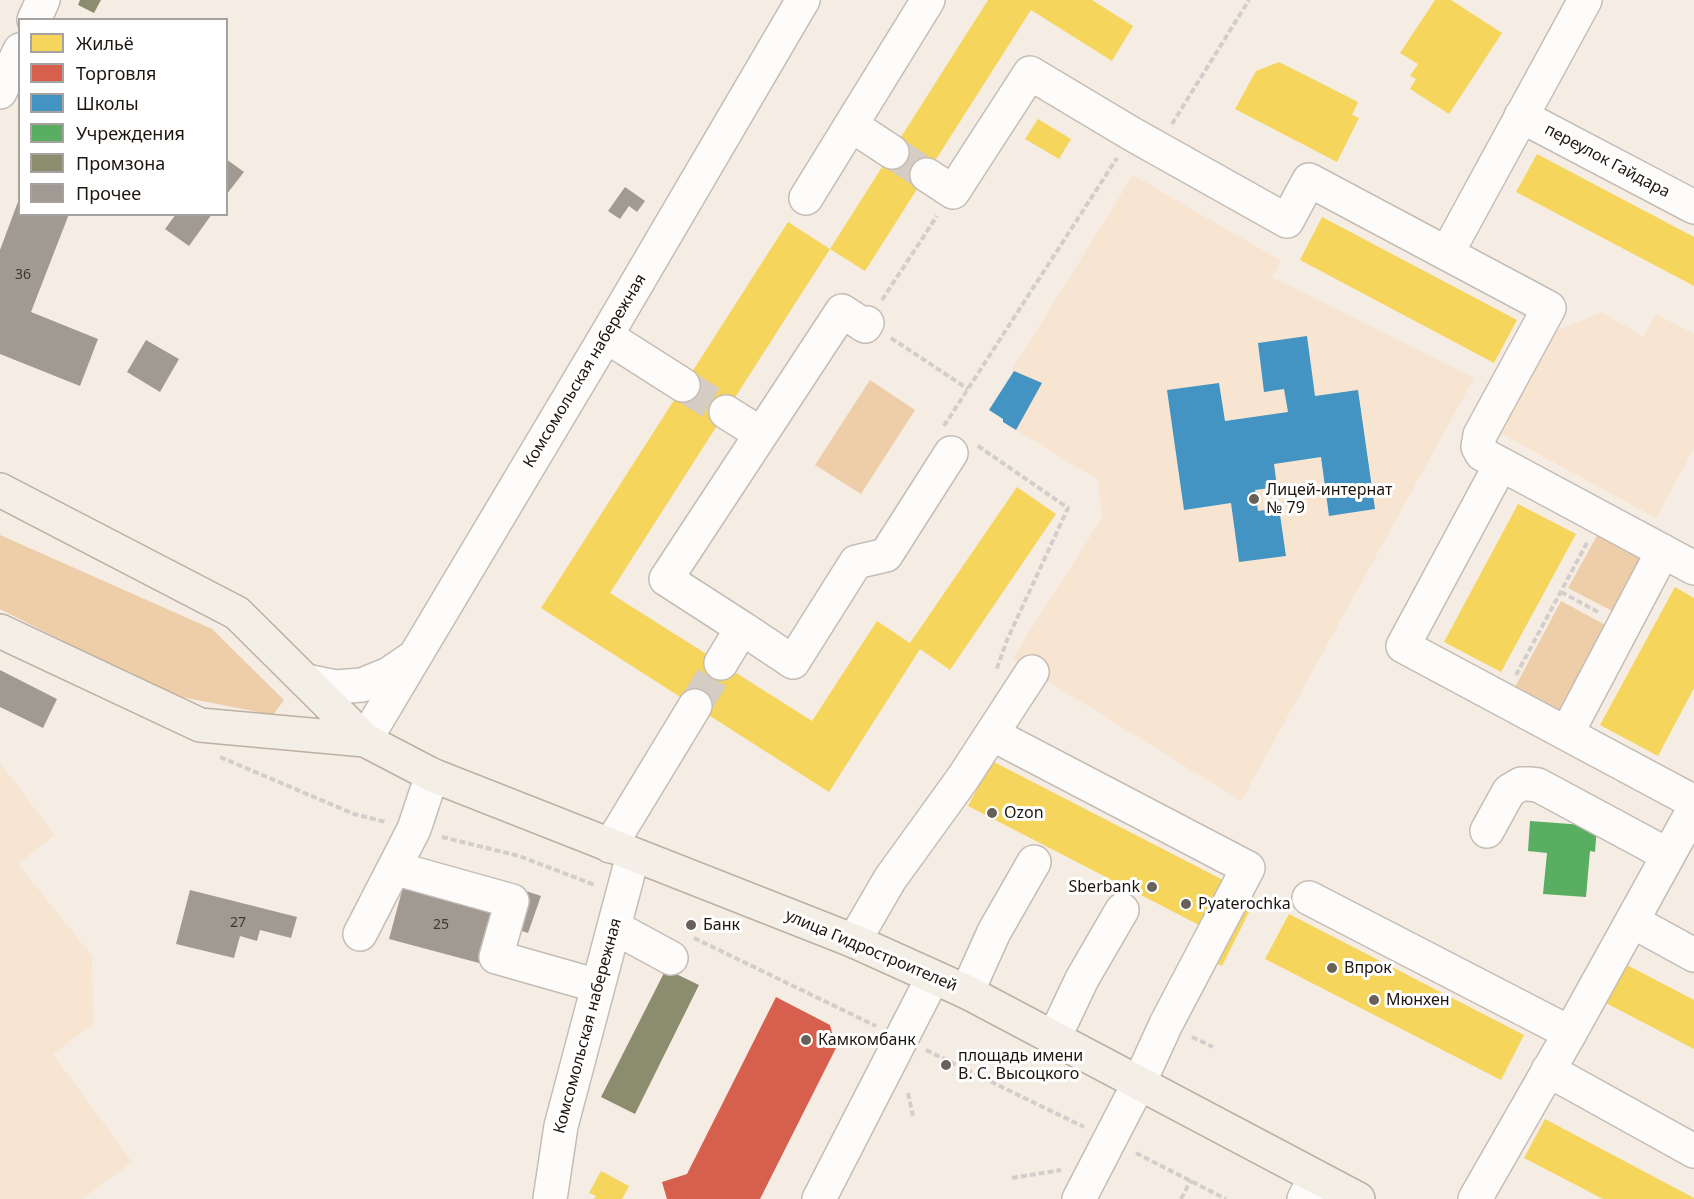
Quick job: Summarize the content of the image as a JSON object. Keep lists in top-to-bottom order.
{
  "streets": {
    "main road": ["улица Гидростроителей"],
    "street": ["переулок Гайдара", "Комсомольская набережная"]
  },
  "crossings": [
    ["Комсомольская набережная", "улица Гидростроителей"]
  ],
  "places": [
    "Лицей-интернат № 79",
    "Ozon",
    "Sberbank",
    "Pyaterochka",
    "Банк",
    "Впрок",
    "Мюнхен",
    "Камкомбанк",
    "площадь имени В. С. Высоцкого"
  ],
  "house_numbers": ["36", "27", "25"],
  "legend": [
    "Жильё",
    "Торговля",
    "Школы",
    "Учреждения",
    "Промзона",
    "Прочее"
  ]
}
